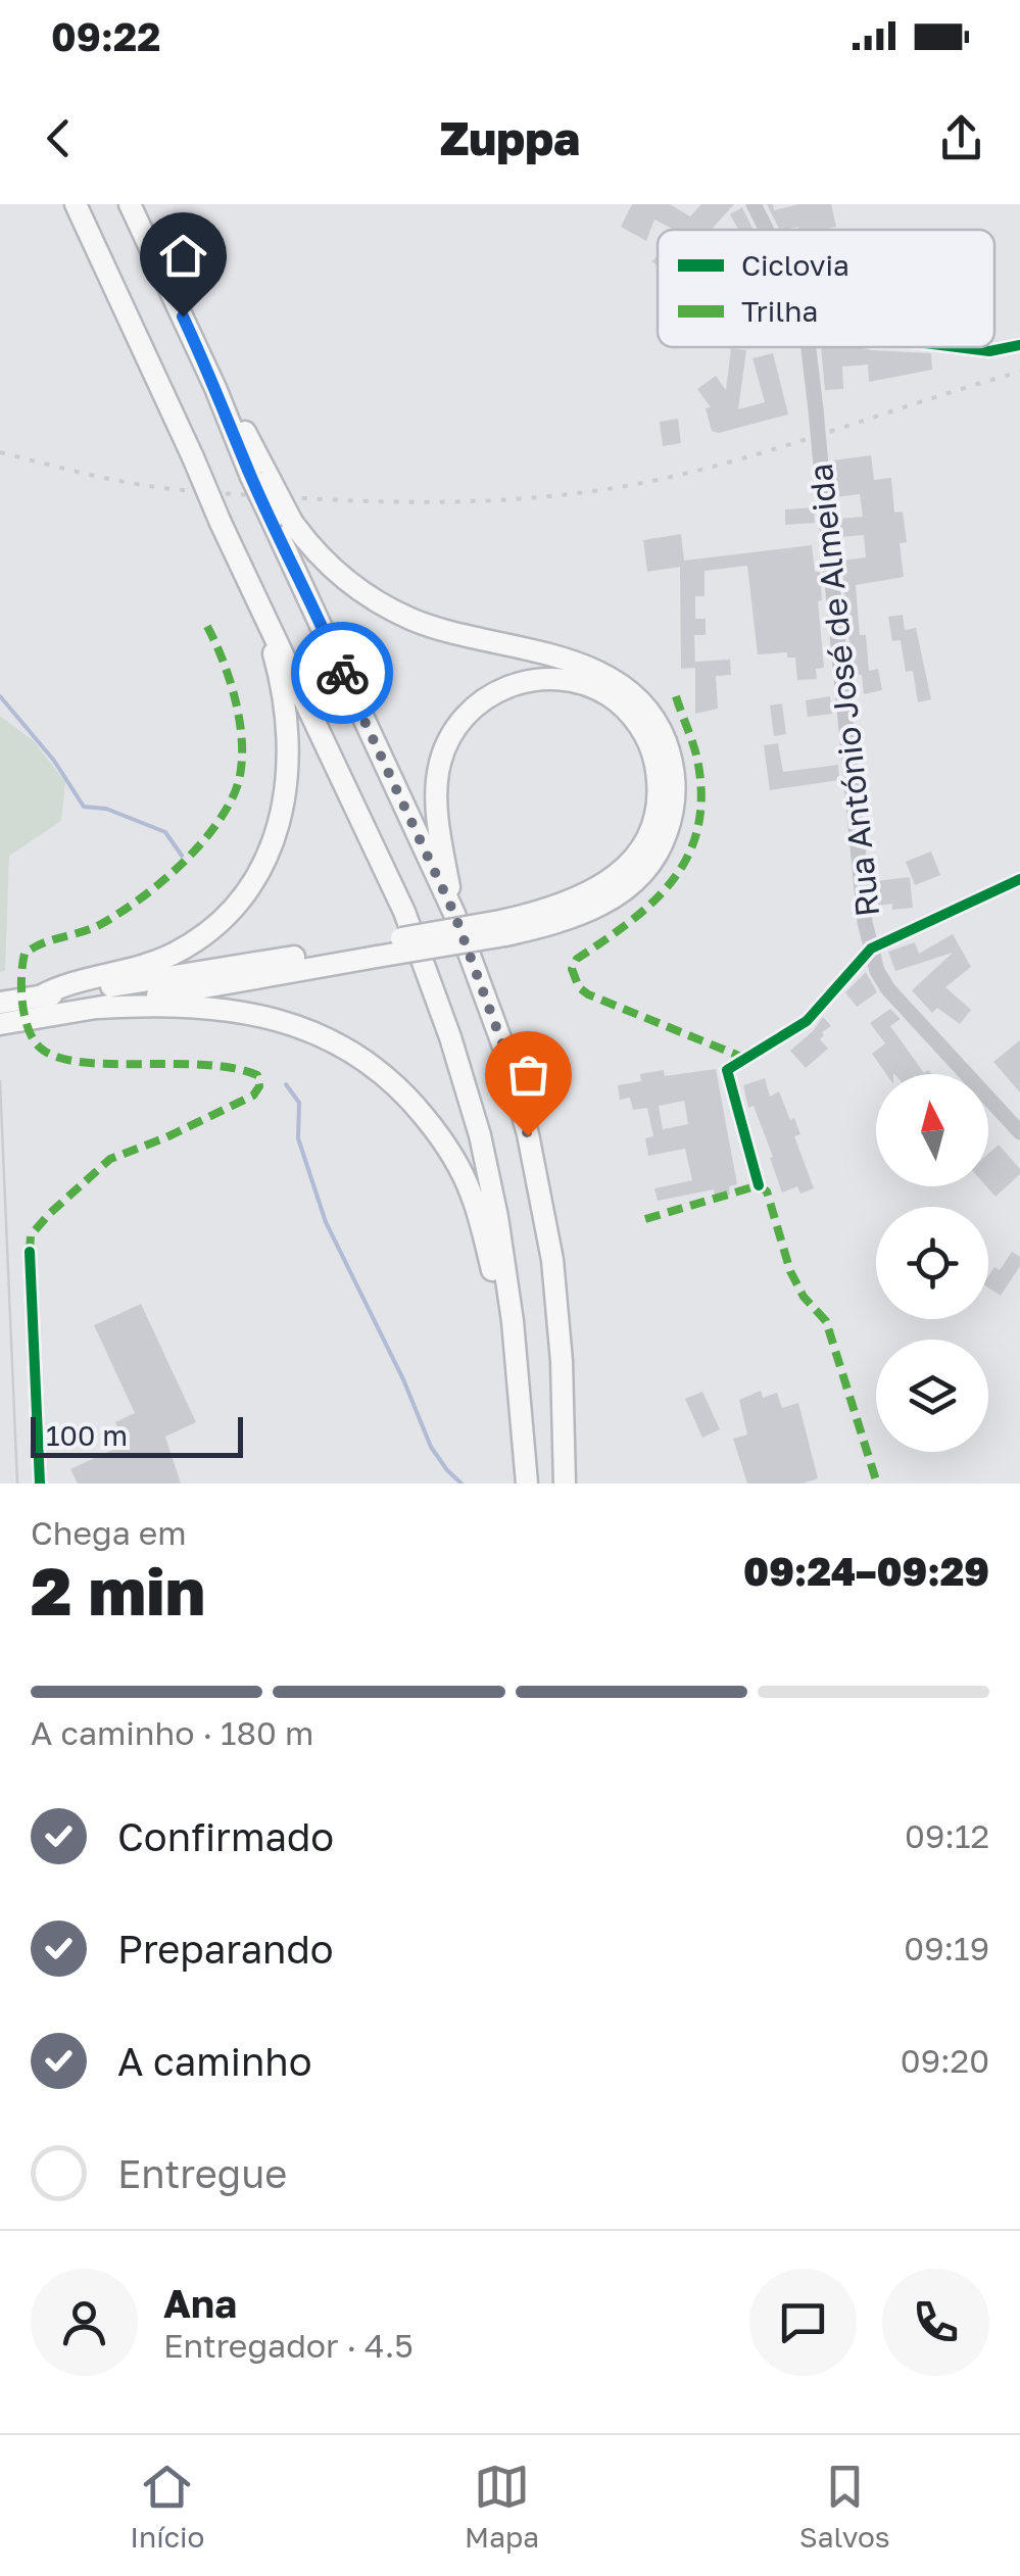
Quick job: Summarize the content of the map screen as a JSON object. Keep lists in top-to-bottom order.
{
  "streets": {
    "main road": ["Rua António José de Almeida"]
  },
  "legend": ["Ciclovia", "Trilha"],
  "scale_bar": "100 m",
  "north": "top",
  "page": {
    "status": "09:22",
    "header": "Zuppa",
    "scale": "100 m",
    "heading": ["2 min", "Chega em", "09:24–09:29"],
    "panel": ["Ana", "Entregador · 4.5"],
    "bar": "A caminho · 180 m",
    "list": [
      ["Confirmado", "09:12"],
      ["Preparando", "09:19"],
      ["A caminho", "09:20"],
      "Entregue"
    ],
    "tabs": ["Início", "Mapa", "Salvos"]
  }
}
